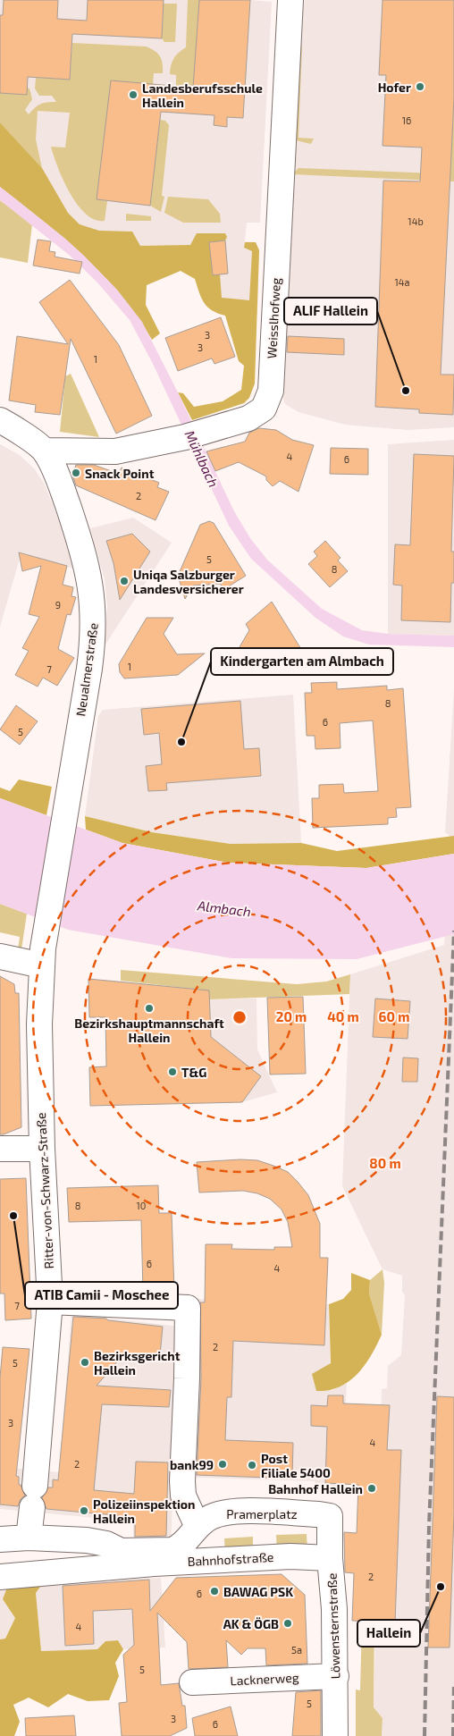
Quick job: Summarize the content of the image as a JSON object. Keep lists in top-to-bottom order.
{
  "streets": {
    "street": [
      "Weisslhofweg",
      "Neualmerstraße",
      "Ritter-von-Schwarz-Straße",
      "Pramerplatz",
      "Bahnhofstraße",
      "Löwensternstraße",
      "Lacknerweg"
    ]
  },
  "crossings": [
    ["Weisslhofweg", "Neualmerstraße"],
    ["Neualmerstraße", "Ritter-von-Schwarz-Straße"],
    ["Pramerplatz", "Bahnhofstraße"],
    ["Pramerplatz", "Löwensternstraße"],
    ["Bahnhofstraße", "Löwensternstraße"],
    ["Löwensternstraße", "Lacknerweg"]
  ],
  "water": ["Mühlbach", "Almbach"],
  "places": [
    "Hofer",
    "Landesberufsschule Hallein",
    "ALIF Hallein",
    "Snack Point",
    "Uniqa Salzburger Landesversicherer",
    "Kindergarten am Almbach",
    "Bezirkshauptmannschaft Hallein",
    "T&G",
    "ATIB Camii - Moschee",
    "Bezirksgericht Hallein",
    "bank99",
    "Post Filiale 5400",
    "Bahnhof Hallein",
    "Polizeiinspektion Hallein",
    "Hallein",
    "BAWAG PSK",
    "AK & ÖGB"
  ],
  "house_numbers": [
    "16",
    "14b",
    "14a",
    "3",
    "3",
    "1",
    "4",
    "6",
    "2",
    "5",
    "8",
    "9",
    "1",
    "7",
    "8",
    "6",
    "5",
    "8",
    "10",
    "6",
    "4",
    "7",
    "2",
    "5",
    "3",
    "4",
    "2",
    "2",
    "6",
    "4",
    "5a",
    "5",
    "5",
    "3",
    "6"
  ],
  "rings": [
    "20 m",
    "40 m",
    "60 m",
    "80 m"
  ]
}
